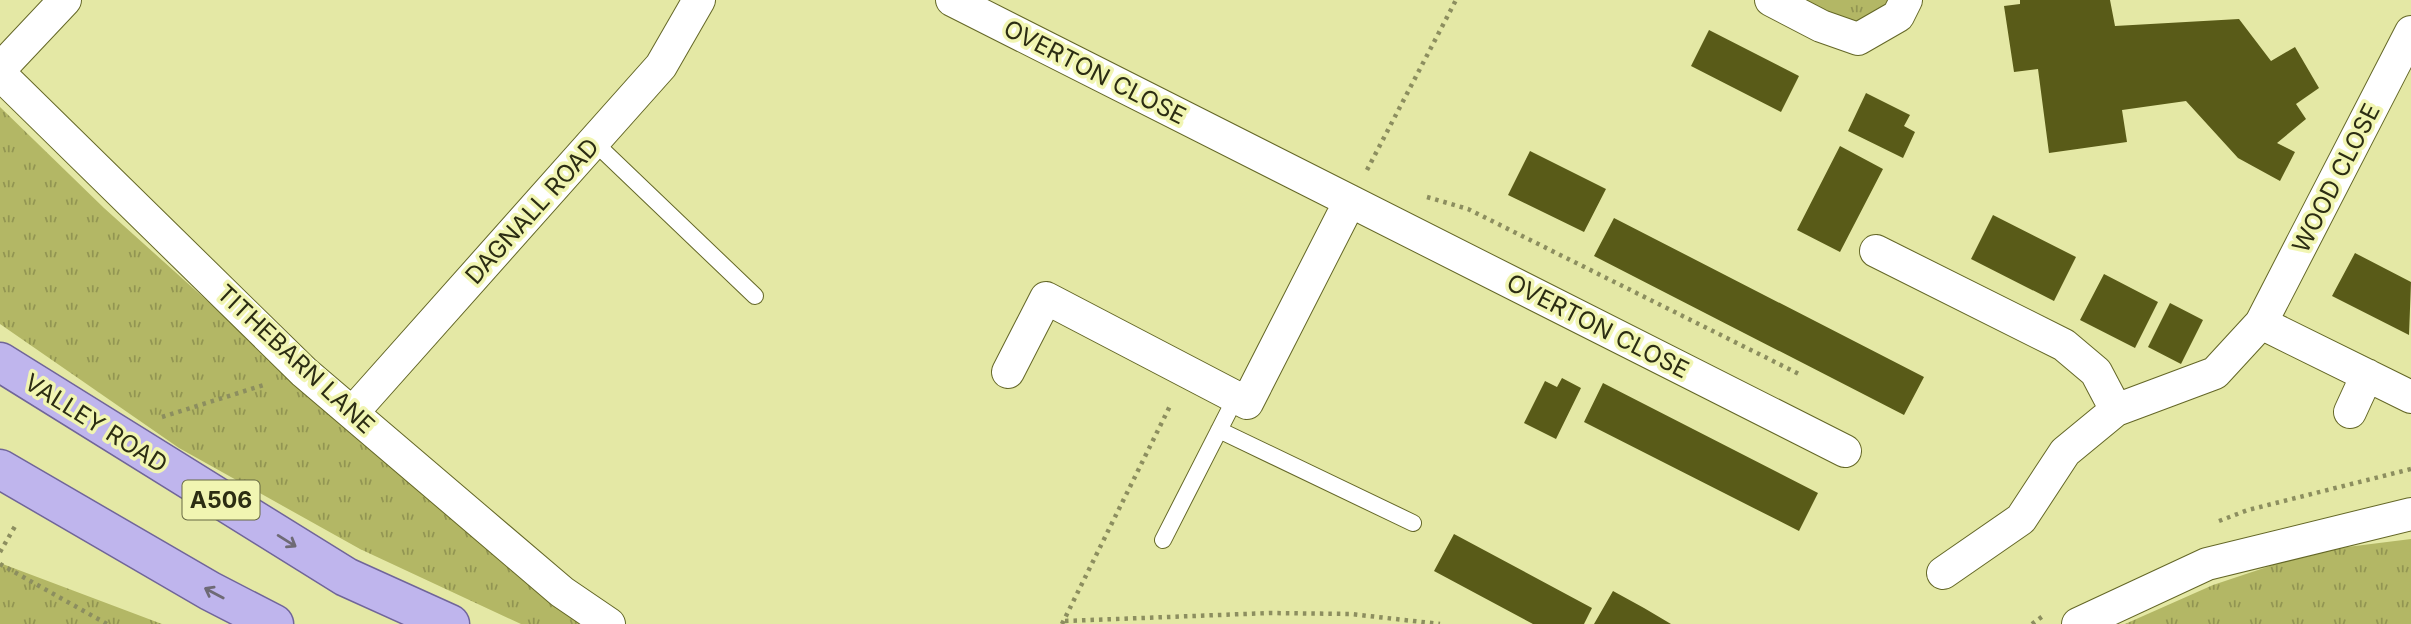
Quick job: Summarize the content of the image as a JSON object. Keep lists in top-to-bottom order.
{
  "streets": {
    "main road": ["VALLEY ROAD", "A506"],
    "street": [
      "OVERTON CLOSE",
      "WOOD CLOSE",
      "DAGNALL ROAD",
      "TITHEBARN LANE"
    ]
  },
  "crossings": [
    ["DAGNALL ROAD", "TITHEBARN LANE"]
  ]
}
